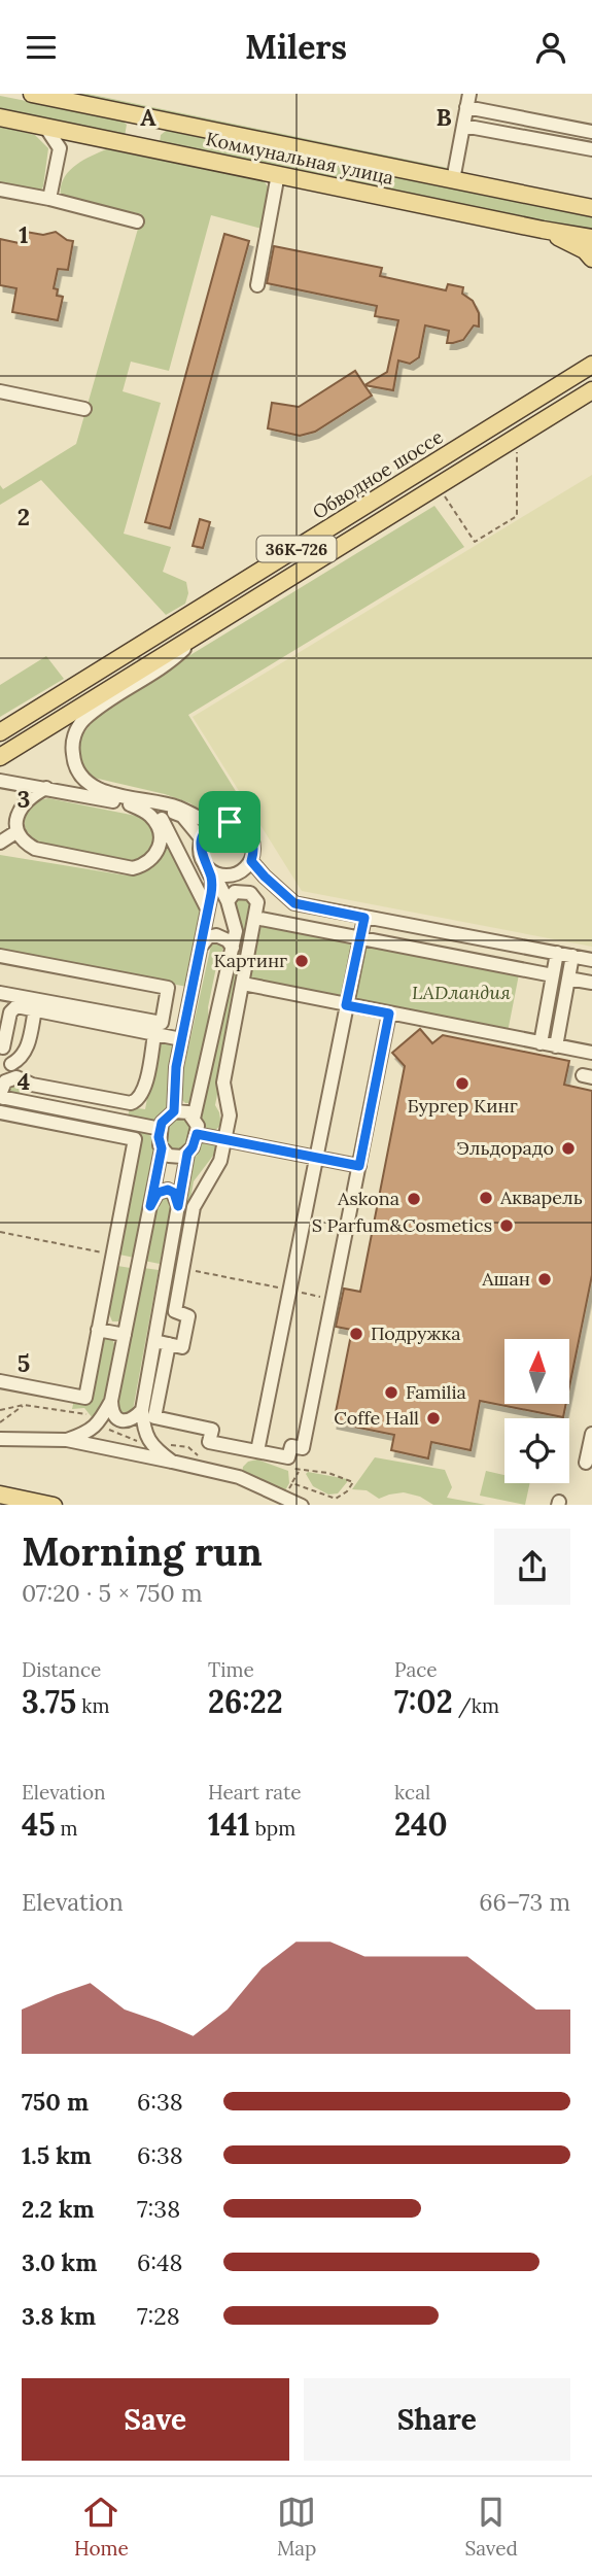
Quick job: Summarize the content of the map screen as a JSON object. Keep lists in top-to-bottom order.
{
  "streets": {
    "main road": ["Коммунальная улица", "Обводное шоссе", "36К-726"]
  },
  "parks": ["LADландия"],
  "places": [
    "Картинг",
    "Бургер Кинг",
    "Эльдорадо",
    "Акварель",
    "Askona",
    "S Parfum&Cosmetics",
    "Ашан",
    "Подружка",
    "Familia",
    "Coffe Hall"
  ],
  "north": "top",
  "page": {
    "header": "Milers",
    "heading": ["Morning run", "07:20 · 5 × 750 m"],
    "stats": [
      ["Distance", "3.75 km"],
      ["Time", "26:22"],
      ["Pace", "7:02 /km"],
      ["Elevation", "45 m"],
      ["Heart rate", "141 bpm"],
      ["kcal", "240"]
    ],
    "chart": ["Elevation", "66–73 m"],
    "list": [
      {
        "name": "750 m",
        "note": "6:38"
      },
      {
        "name": "1.5 km",
        "note": "6:38"
      },
      {
        "name": "2.2 km",
        "note": "7:38"
      },
      {
        "name": "3.0 km",
        "note": "6:48"
      },
      {
        "name": "3.8 km",
        "note": "7:28"
      }
    ],
    "buttons": ["Save", "Share"],
    "tabs": ["Home", "Map", "Saved"]
  },
  "grid": {
    "columns": ["A", "B"],
    "rows": [
      "1",
      "2",
      "3",
      "4",
      "5"
    ]
  }
}
